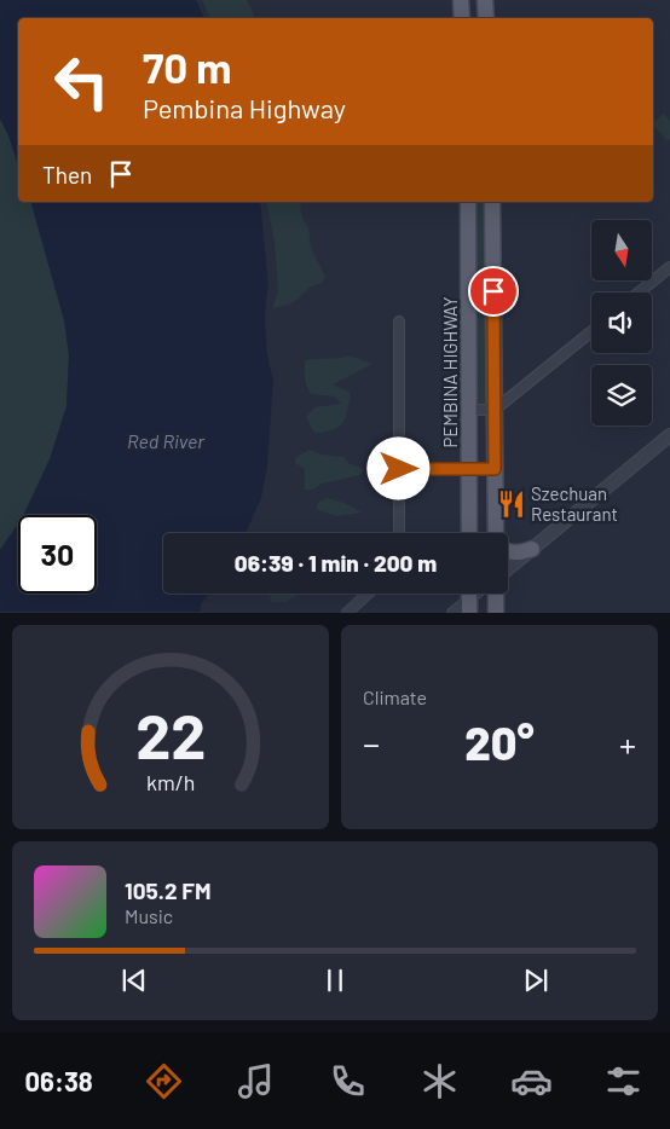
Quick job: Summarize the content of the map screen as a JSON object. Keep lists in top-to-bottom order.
{
  "streets": {
    "main road": ["PEMBINA HIGHWAY"]
  },
  "water": ["Red River"],
  "places": {
    "restaurant": ["Szechuan Restaurant"]
  },
  "north": "bottom",
  "page": {
    "turn": ["70 m", "Pembina Highway"],
    "then": "Then",
    "limit": "30",
    "trip": "06:39 · 1 min · 200 m",
    "tile": "Climate",
    "heat": ["−", "20°", "+"],
    "song": ["105.2 FM", "Music"],
    "tabs": "06:38",
    "gauge": ["22", "km/h"]
  }
}
